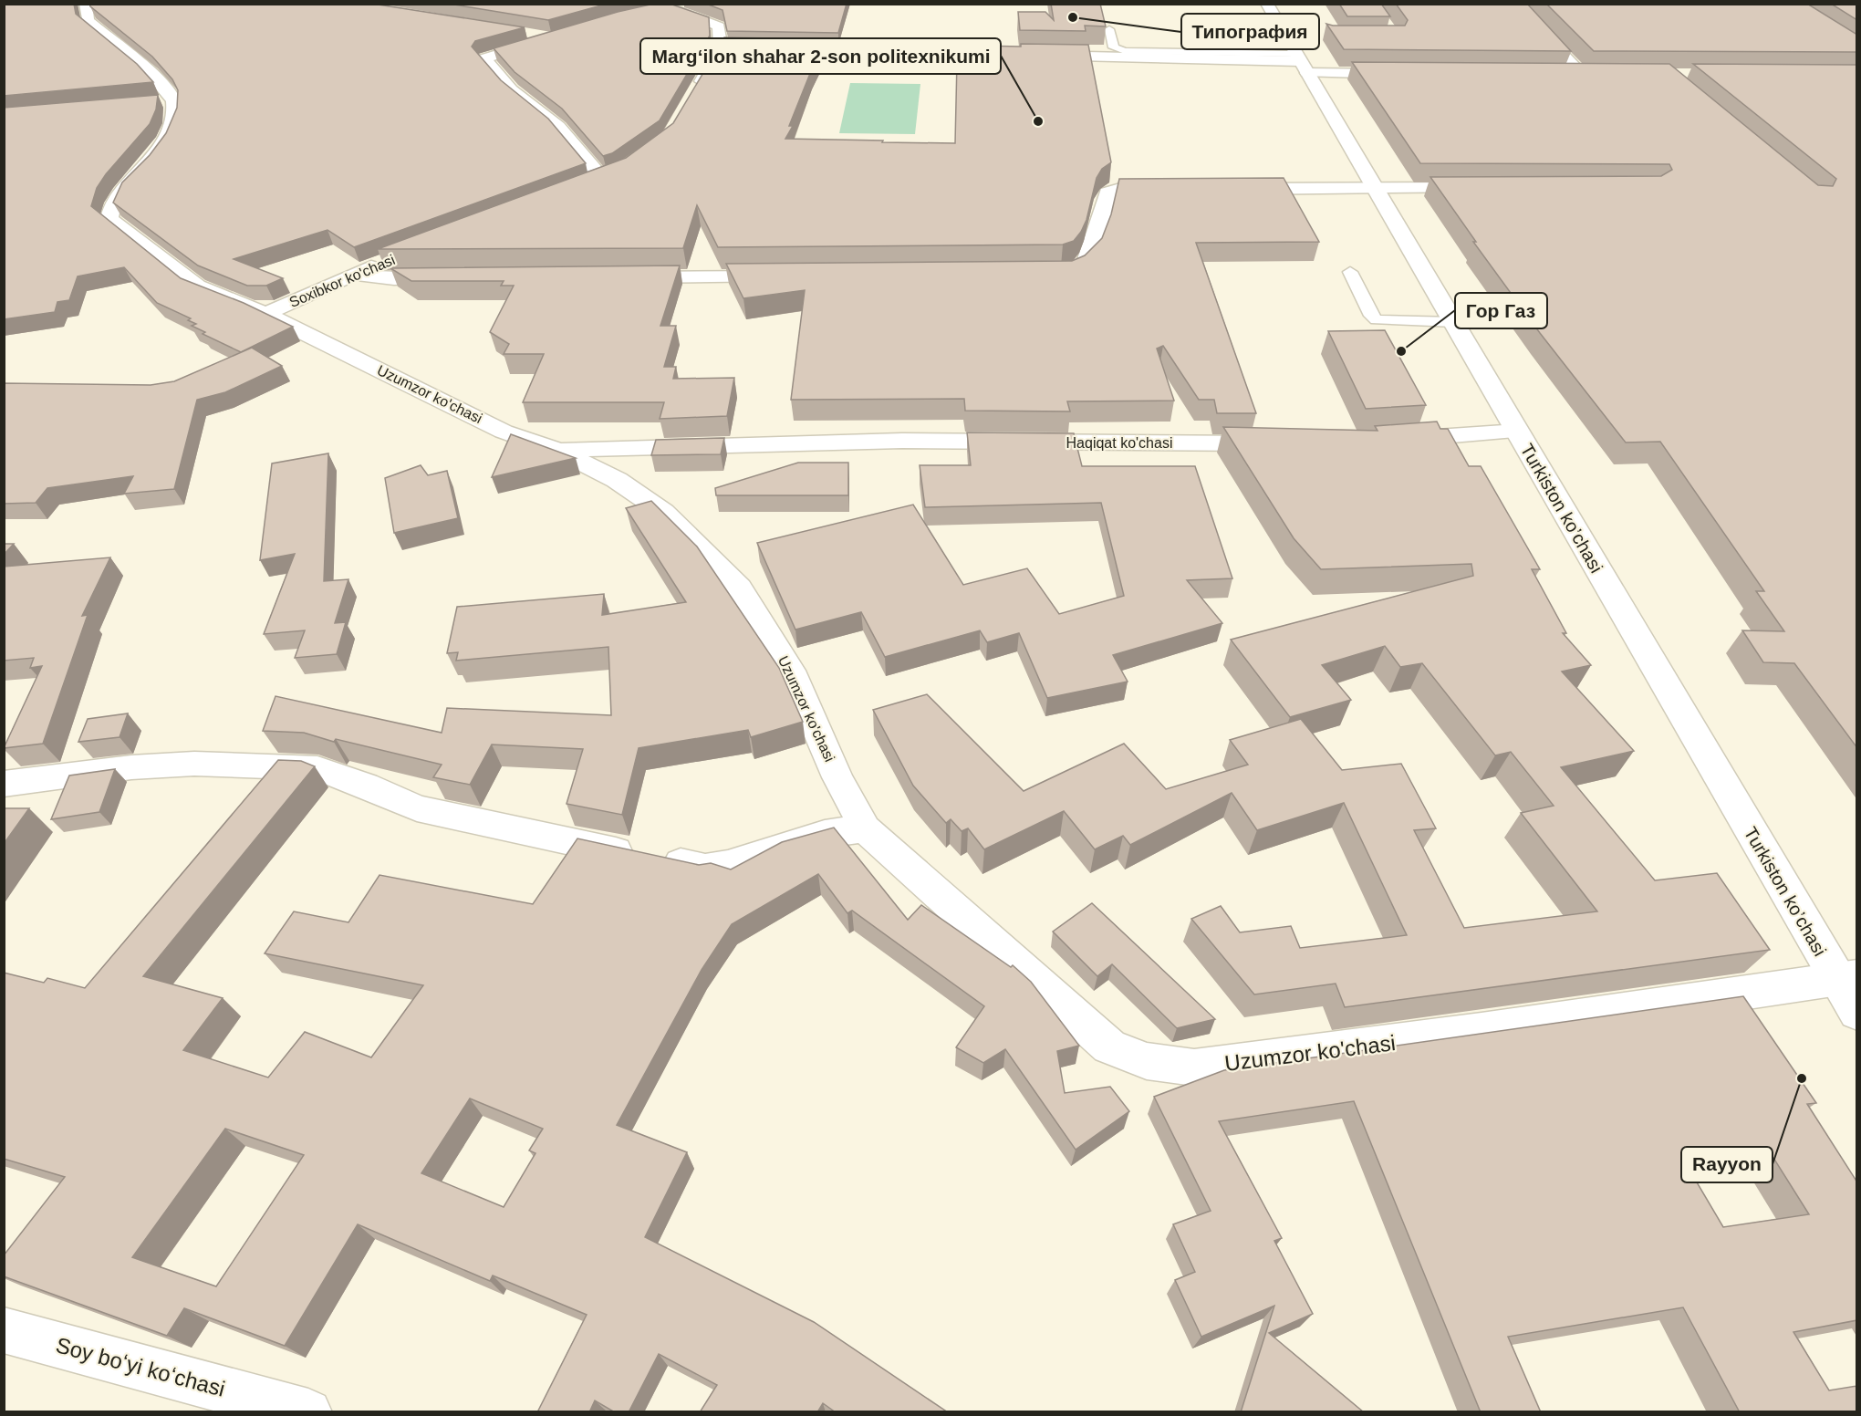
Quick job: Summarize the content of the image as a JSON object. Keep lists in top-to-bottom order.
{
  "streets": {
    "street": [
      "Soxibkor ko'chasi",
      "Uzumzor ko'chasi",
      "Haqiqat ko'chasi",
      "Turkiston ko’chasi",
      "Soy boʻyi koʻchasi"
    ]
  },
  "crossings": [
    ["Soxibkor ko'chasi", "Uzumzor ko'chasi"],
    ["Uzumzor ko'chasi", "Haqiqat ko'chasi"],
    ["Uzumzor ko'chasi", "Turkiston ko’chasi"]
  ],
  "places": [
    "Типография",
    "Margʻilon shahar 2-son politexnikumi",
    "Гор Газ",
    "Rayyon"
  ]
}
